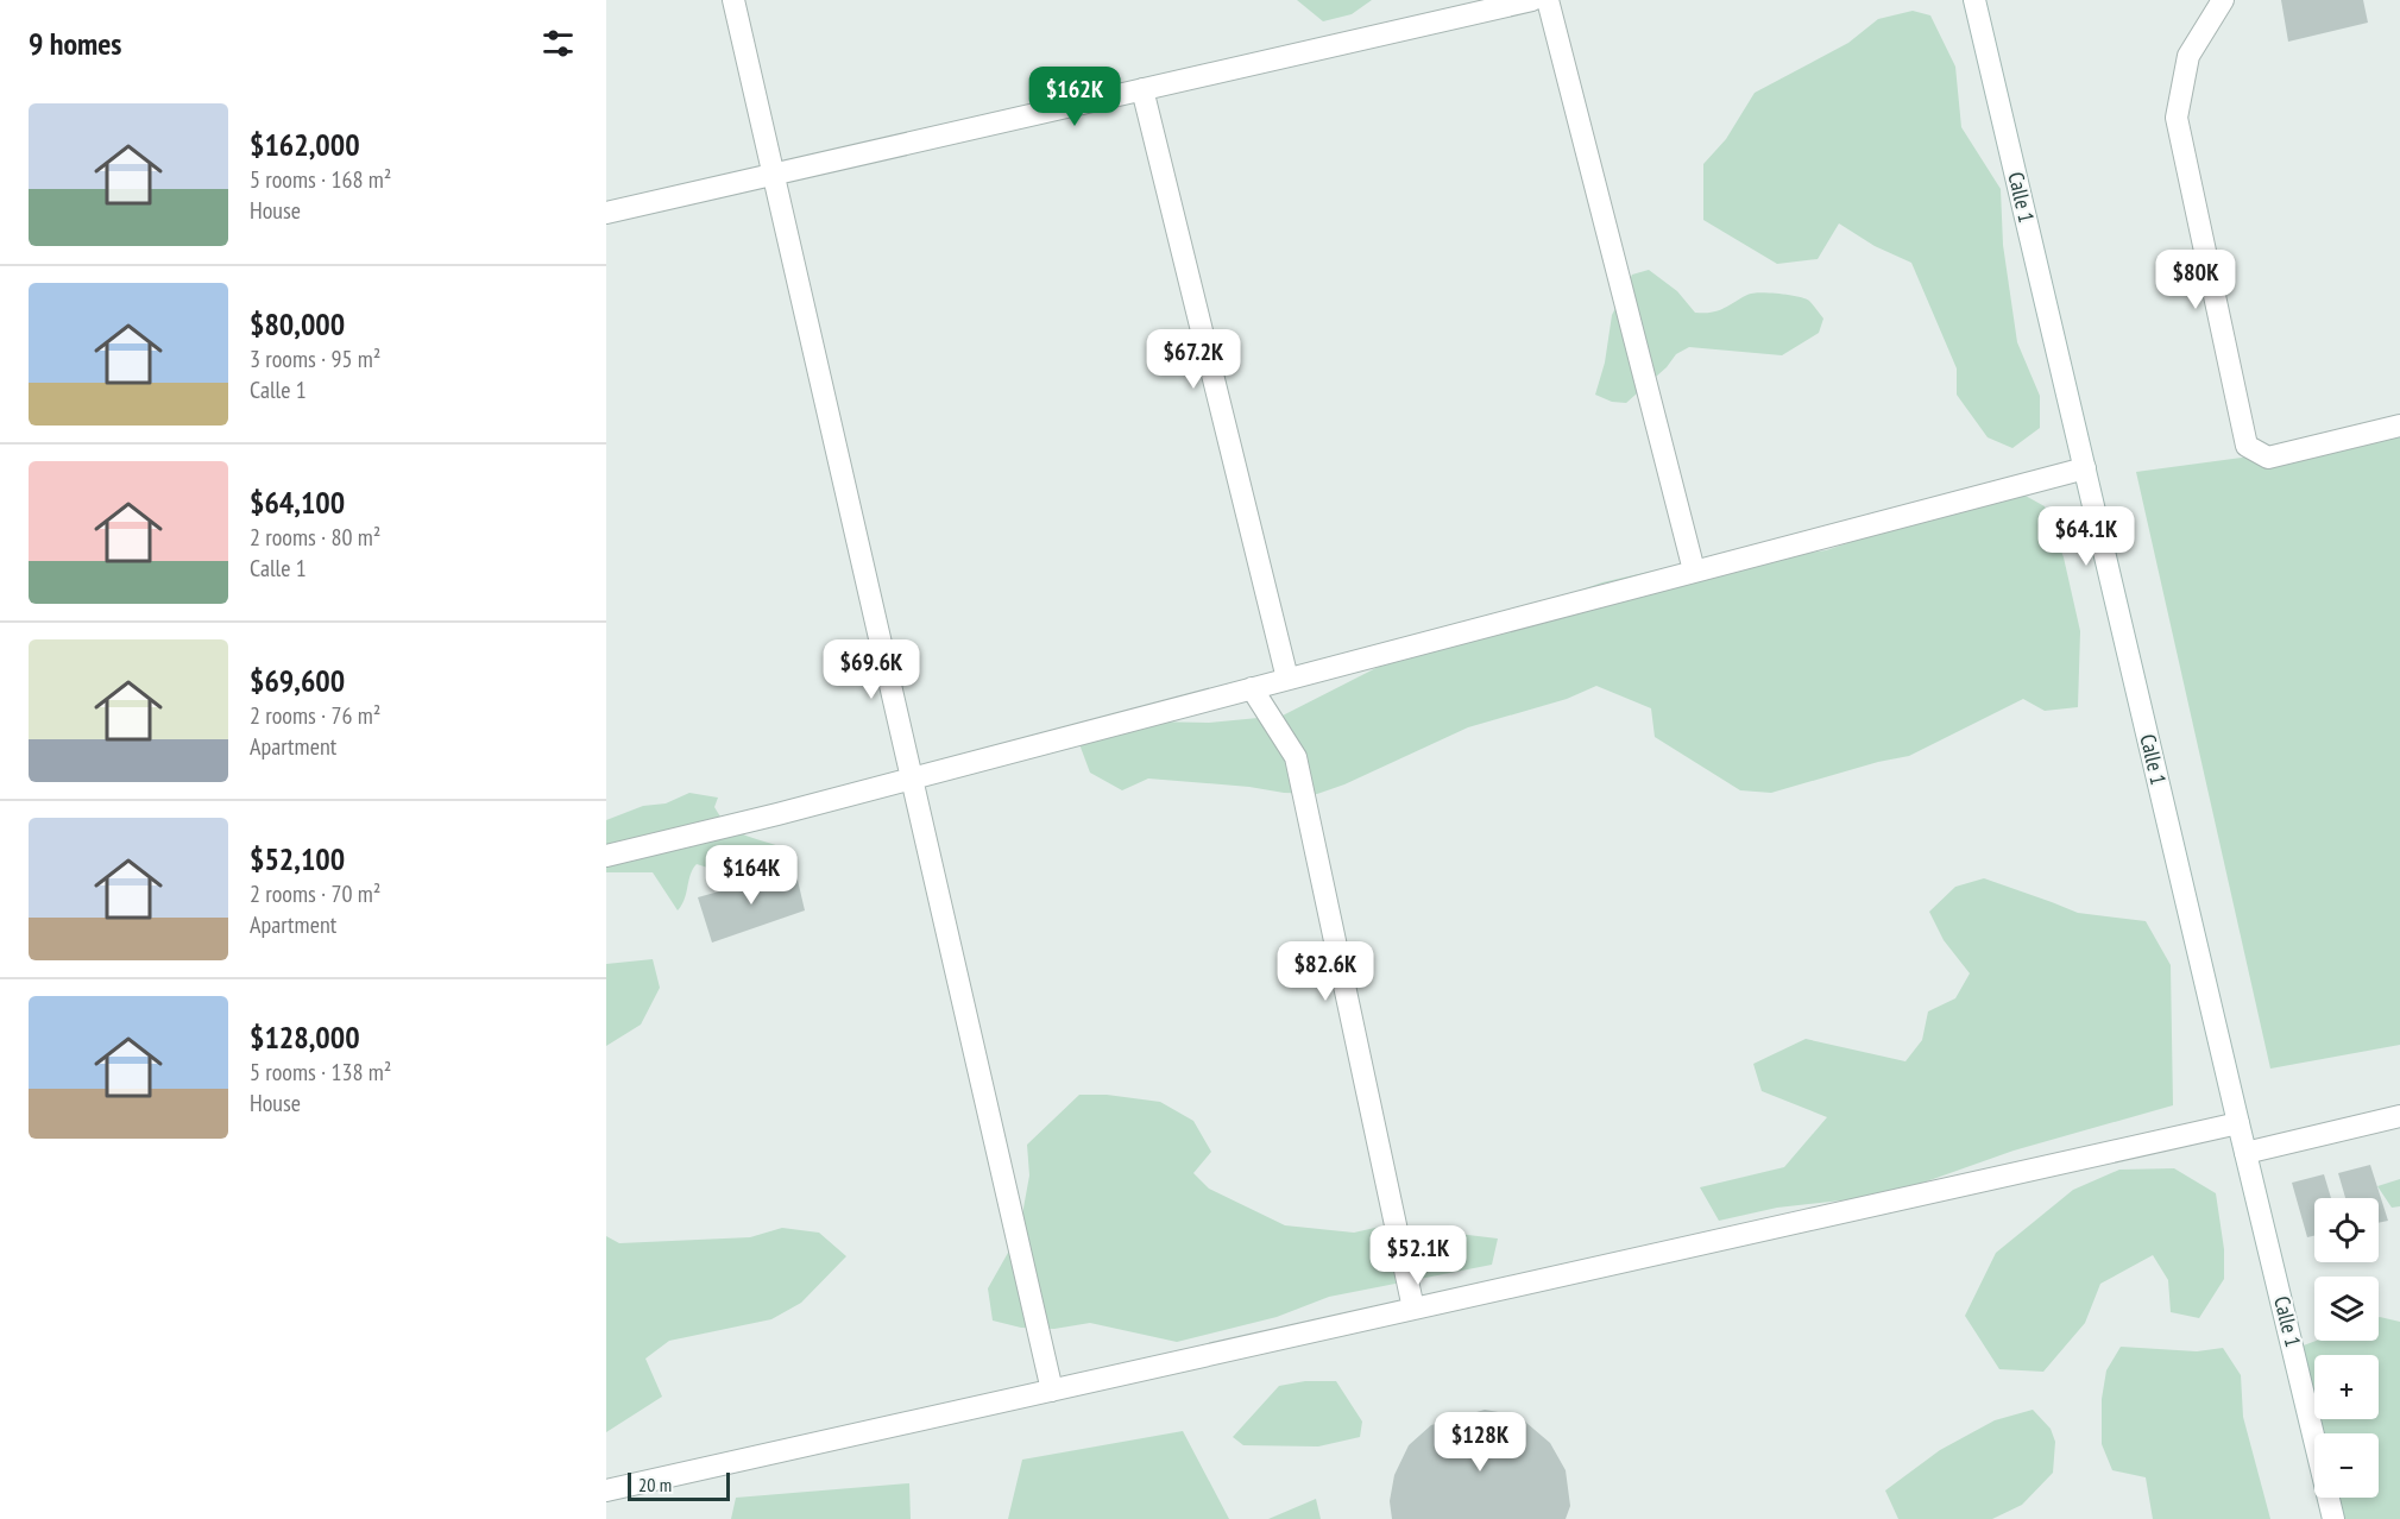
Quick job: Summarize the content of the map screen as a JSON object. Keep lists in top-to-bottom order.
{
  "streets": {
    "street": ["Calle 1"]
  },
  "scale_bar": "20 m",
  "page": {
    "heading": "9 homes",
    "price": [
      "$162K",
      "$80K",
      "$67.2K",
      "$64.1K",
      "$69.6K",
      "$164K",
      "$82.6K",
      "$52.1K",
      "$128K"
    ],
    "list": [
      {
        "name": "$162,000",
        "note": "5 rooms · 168 m² · House"
      },
      {
        "name": "$80,000",
        "note": "3 rooms · 95 m² · Calle 1"
      },
      {
        "name": "$64,100",
        "note": "2 rooms · 80 m² · Calle 1"
      },
      {
        "name": "$69,600",
        "note": "2 rooms · 76 m² · Apartment"
      },
      {
        "name": "$52,100",
        "note": "2 rooms · 70 m² · Apartment"
      },
      {
        "name": "$128,000",
        "note": "5 rooms · 138 m² · House"
      }
    ],
    "map_buttons": ["+", "−"],
    "scale": "20 m"
  }
}
